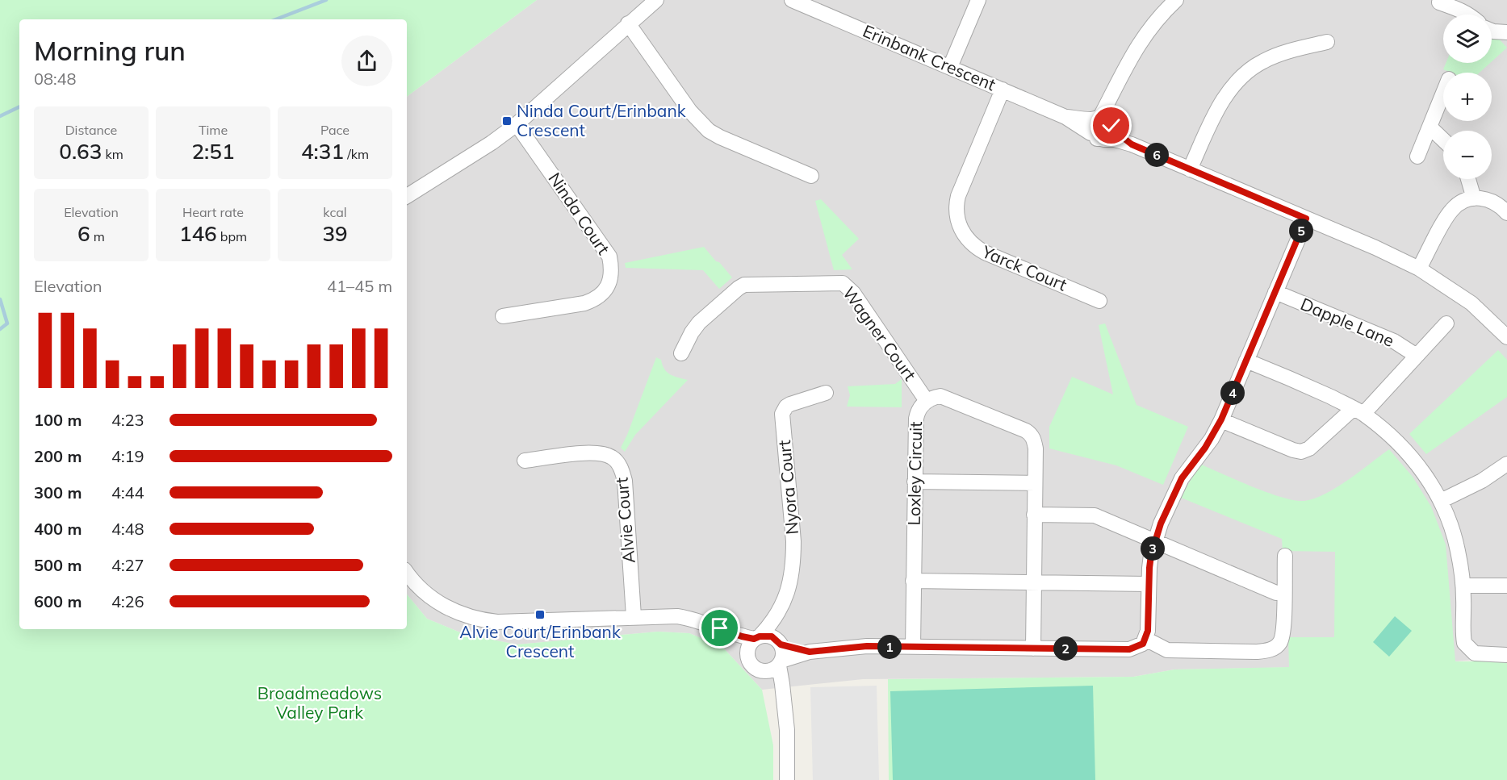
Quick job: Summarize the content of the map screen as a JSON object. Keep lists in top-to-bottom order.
{
  "streets": {
    "street": [
      "Erinbank Crescent",
      "Ninda Court",
      "Yarck Court",
      "Dapple Lane",
      "Wagner Court",
      "Loxley Circuit",
      "Nyora Court",
      "Alvie Court"
    ]
  },
  "crossings": [
    ["Erinbank Crescent", "Yarck Court"],
    ["Wagner Court", "Loxley Circuit"]
  ],
  "parks": ["Broadmeadows Valley Park"],
  "places": {
    "transit": ["Ninda Court/Erinbank Crescent", "Alvie Court/Erinbank Crescent"]
  },
  "page": {
    "map_buttons": ["+", "−"],
    "heading": ["Morning run", "08:48"],
    "stats": [
      ["Distance", "0.63 km"],
      ["Time", "2:51"],
      ["Pace", "4:31 /km"],
      ["Elevation", "6 m"],
      ["Heart rate", "146 bpm"],
      ["kcal", "39"]
    ],
    "pins": [
      "6",
      "5",
      "4",
      "3",
      "1",
      "2"
    ],
    "chart": ["Elevation", "41–45 m"],
    "list": [
      {
        "name": "100 m",
        "note": "4:23"
      },
      {
        "name": "200 m",
        "note": "4:19"
      },
      {
        "name": "300 m",
        "note": "4:44"
      },
      {
        "name": "400 m",
        "note": "4:48"
      },
      {
        "name": "500 m",
        "note": "4:27"
      },
      {
        "name": "600 m",
        "note": "4:26"
      }
    ]
  }
}
